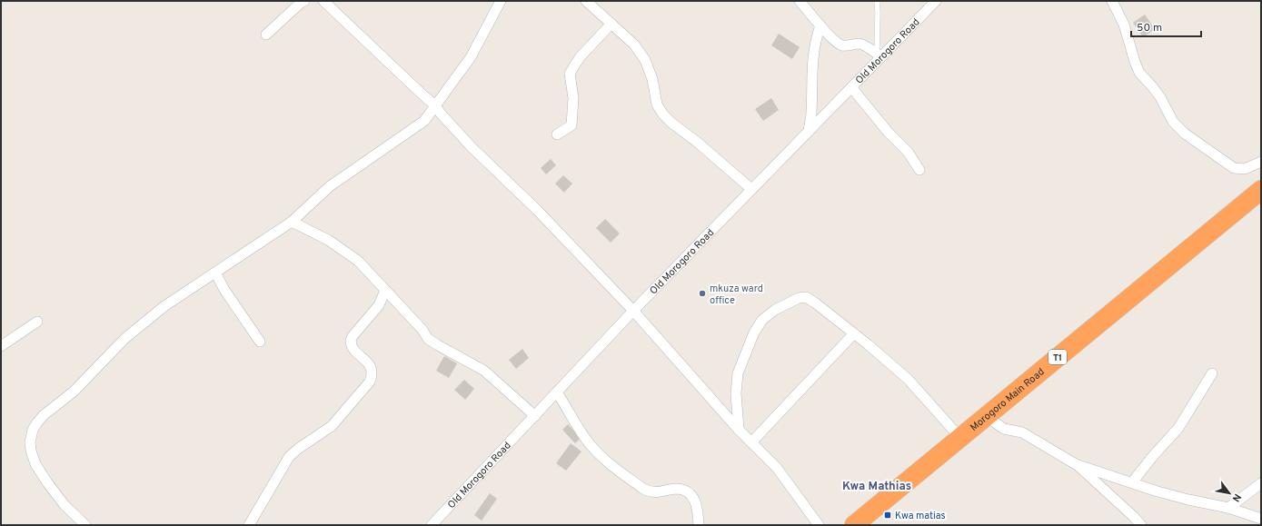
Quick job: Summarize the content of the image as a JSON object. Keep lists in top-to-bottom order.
{
  "streets": {
    "highway": ["T1", "Morogoro Main Road"],
    "street": ["Old Morogoro Road"]
  },
  "districts": ["Kwa Mathias"],
  "places": {
    "other": ["mkuza ward office"],
    "transit": ["Kwa matias"]
  },
  "scale_bar": "50 m",
  "north": "bottom right"
}
